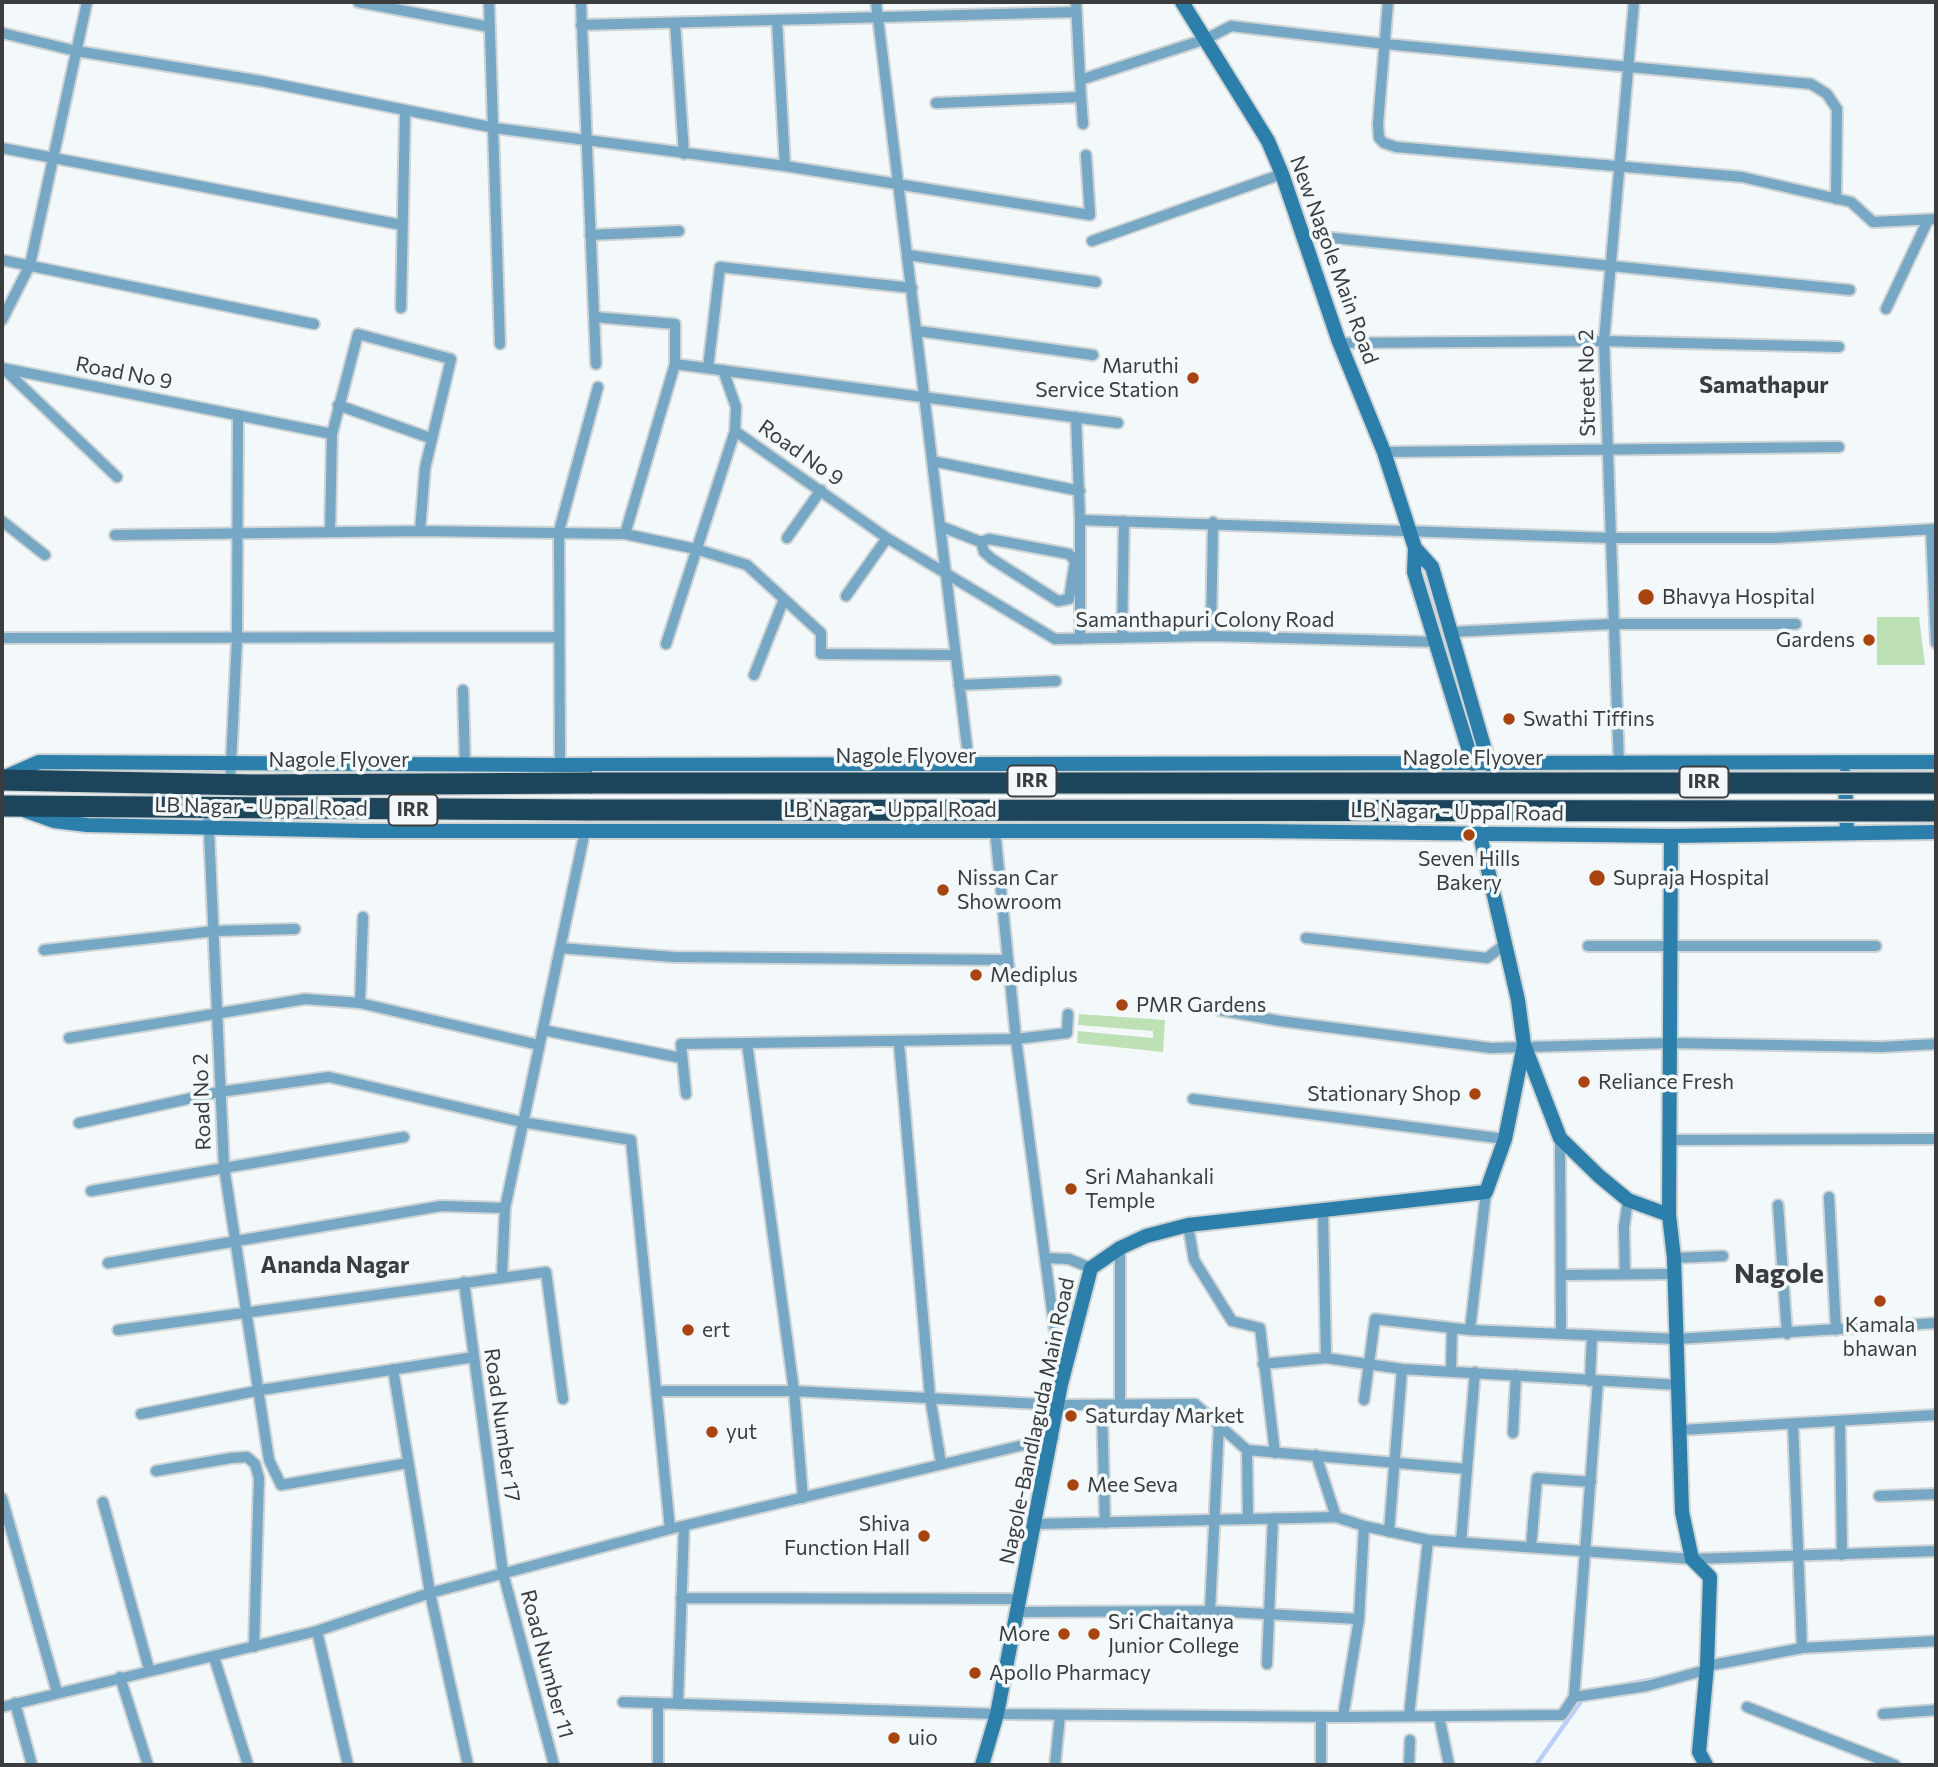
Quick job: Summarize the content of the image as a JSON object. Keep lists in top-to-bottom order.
{
  "streets": {
    "highway": ["Nagole Flyover", "IRR"],
    "street": [
      "New Nagole Main Road",
      "Road No 9",
      "Street No 2",
      "Samanthapuri Colony Road",
      "LB Nagar - Uppal Road",
      "Road No 2",
      "Nagole-Bandlaguda Main Road",
      "Road Number 17",
      "Road Number 11"
    ]
  },
  "crossings": [
    ["New Nagole Main Road", "Samanthapuri Colony Road"],
    ["New Nagole Main Road", "LB Nagar - Uppal Road"],
    ["Road No 9", "Samanthapuri Colony Road"],
    ["Street No 2", "LB Nagar - Uppal Road"],
    ["Nagole Flyover", "LB Nagar - Uppal Road"],
    ["IRR", "LB Nagar - Uppal Road"],
    ["IRR", "Road No 2"],
    ["Road Number 17", "Road Number 11"]
  ],
  "districts": ["Samathapur", "Ananda Nagar", "Nagole"],
  "places": [
    "Maruthi Service Station",
    "Bhavya Hospital",
    "Gardens",
    "Swathi Tiffins",
    "Seven Hills Bakery",
    "Supraja Hospital",
    "Nissan Car Showroom",
    "Mediplus",
    "PMR Gardens",
    "Reliance Fresh",
    "Stationary Shop",
    "Sri Mahankali Temple",
    "Kamala bhawan",
    "ert",
    "Saturday Market",
    "yut",
    "Mee Seva",
    "Shiva Function Hall",
    "More",
    "Sri Chaitanya Junior College",
    "Apollo Pharmacy",
    "uio"
  ]
}
